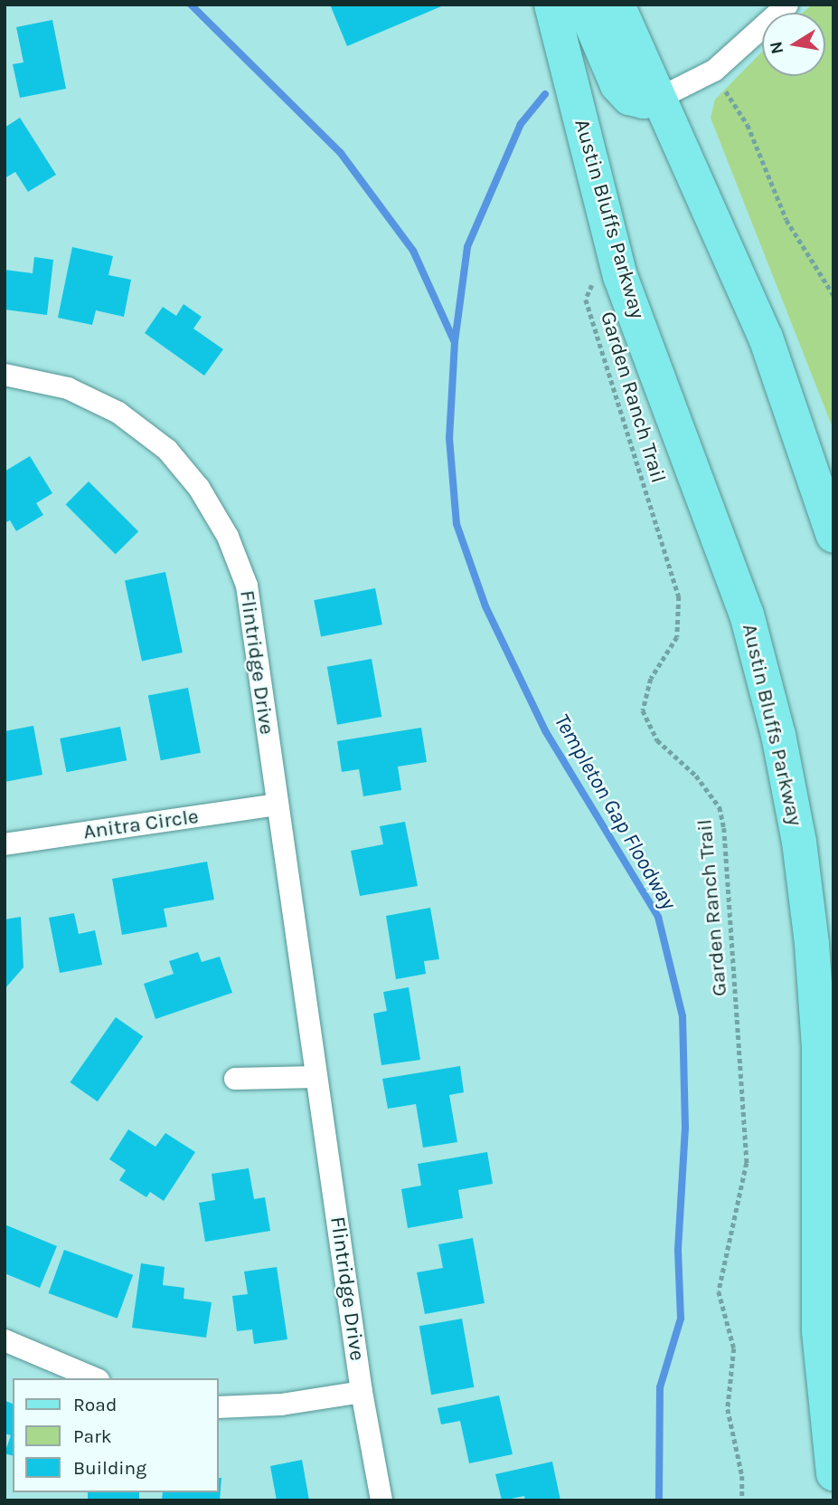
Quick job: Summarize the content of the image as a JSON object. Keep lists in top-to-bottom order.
{
  "streets": {
    "main road": ["Austin Bluffs Parkway"],
    "street": ["Flintridge Drive", "Anitra Circle"],
    "path": ["Garden Ranch Trail"]
  },
  "crossings": [
    ["Flintridge Drive", "Anitra Circle"]
  ],
  "water": ["Templeton Gap Floodway"],
  "legend": ["Road", "Park", "Building"],
  "north": "left"
}
